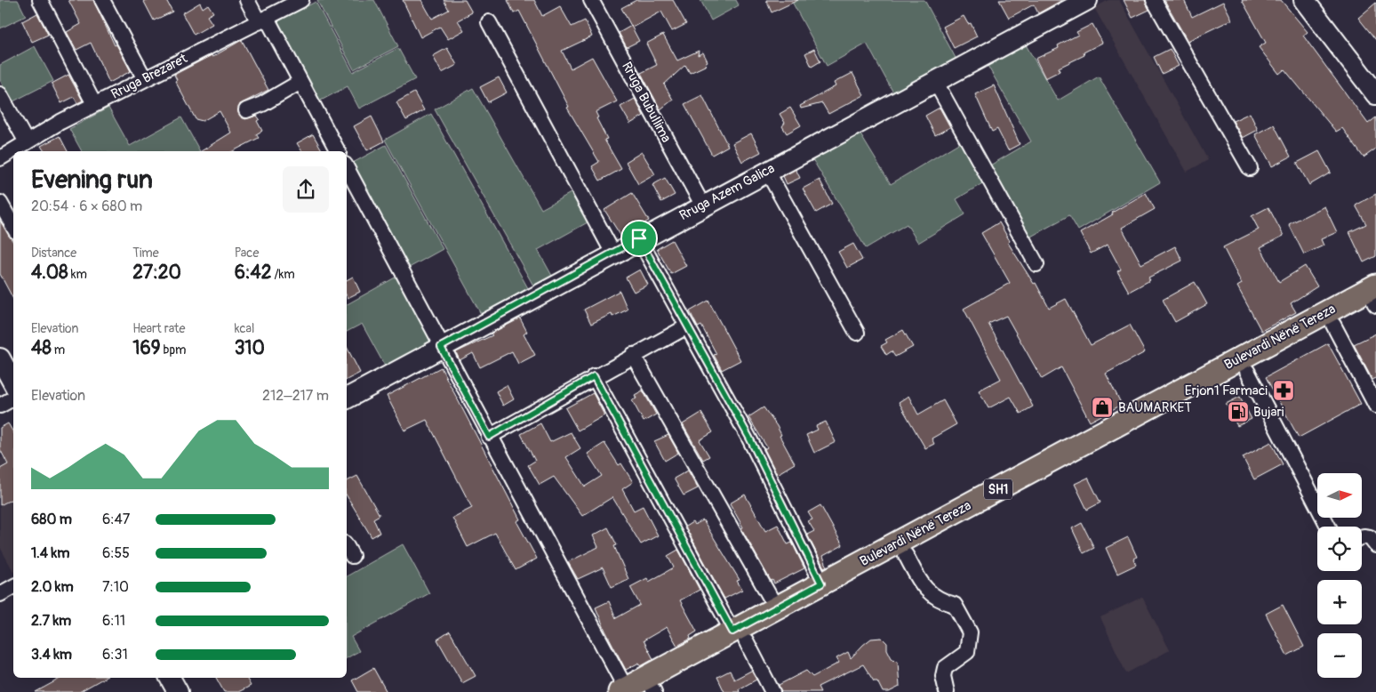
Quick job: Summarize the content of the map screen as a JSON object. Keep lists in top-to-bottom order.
{
  "streets": {
    "main road": ["Bulevardi Nënë Tereza", "SH1"],
    "street": ["Rruga Brezaret", "Rruga Bubullima", "Rruga Azem Galica"]
  },
  "crossings": [
    ["Rruga Bubullima", "Rruga Azem Galica"]
  ],
  "places": {
    "pharmacy": ["Erjon1 Farmaci"],
    "shop": ["BAUMARKET"],
    "fuel station": ["Bujari"]
  },
  "north": "right",
  "page": {
    "heading": ["Evening run", "20:54 · 6 × 680 m"],
    "stats": [
      ["Distance", "4.08 km"],
      ["Time", "27:20"],
      ["Pace", "6:42 /km"],
      ["Elevation", "48 m"],
      ["Heart rate", "169 bpm"],
      ["kcal", "310"]
    ],
    "chart": ["Elevation", "212–217 m"],
    "map_buttons": ["+", "−"],
    "list": [
      {
        "name": "680 m",
        "note": "6:47"
      },
      {
        "name": "1.4 km",
        "note": "6:55"
      },
      {
        "name": "2.0 km",
        "note": "7:10"
      },
      {
        "name": "2.7 km",
        "note": "6:11"
      },
      {
        "name": "3.4 km",
        "note": "6:31"
      }
    ]
  }
}
